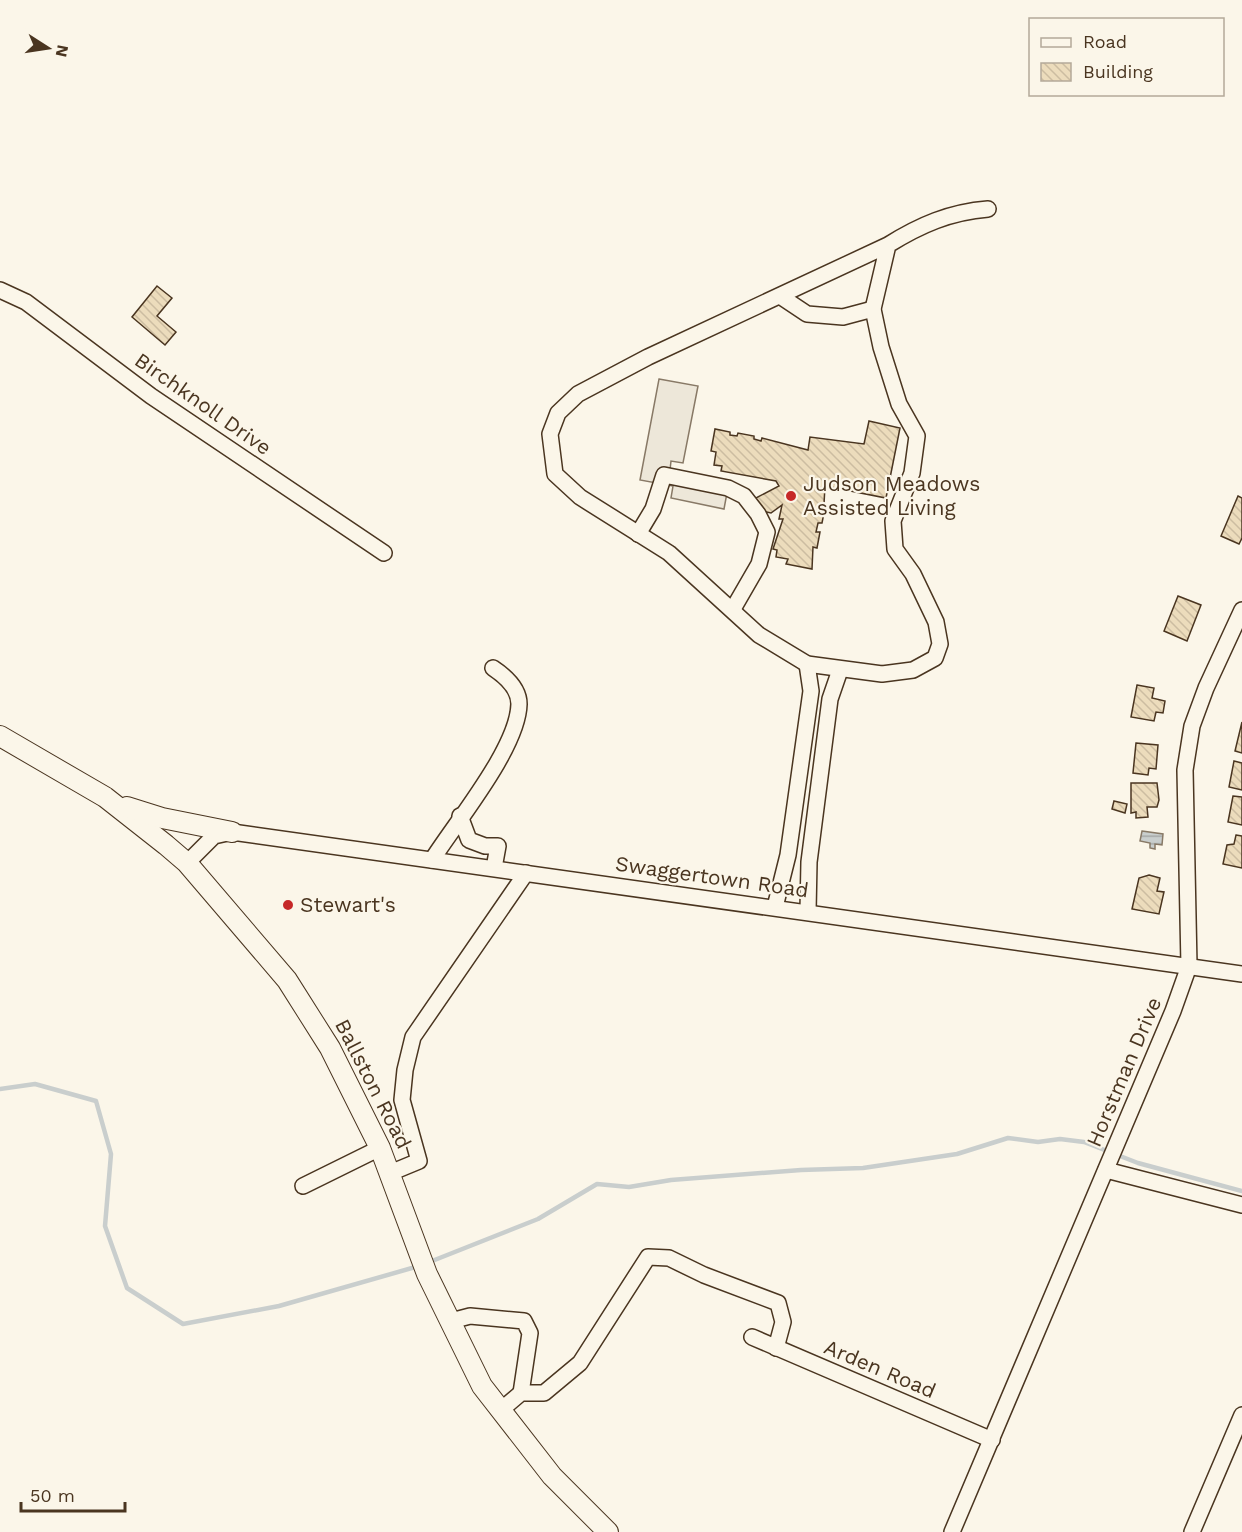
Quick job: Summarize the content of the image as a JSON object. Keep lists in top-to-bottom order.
{
  "streets": {
    "main road": ["Ballston Road"],
    "street": [
      "Birchknoll Drive",
      "Swaggertown Road",
      "Horstman Drive",
      "Arden Road"
    ]
  },
  "crossings": [
    ["Swaggertown Road", "Horstman Drive"],
    ["Horstman Drive", "Arden Road"]
  ],
  "places": ["Judson Meadows Assisted Living", "Stewart's"],
  "legend": ["Road", "Building"],
  "scale_bar": "50 m",
  "north": "right"
}
